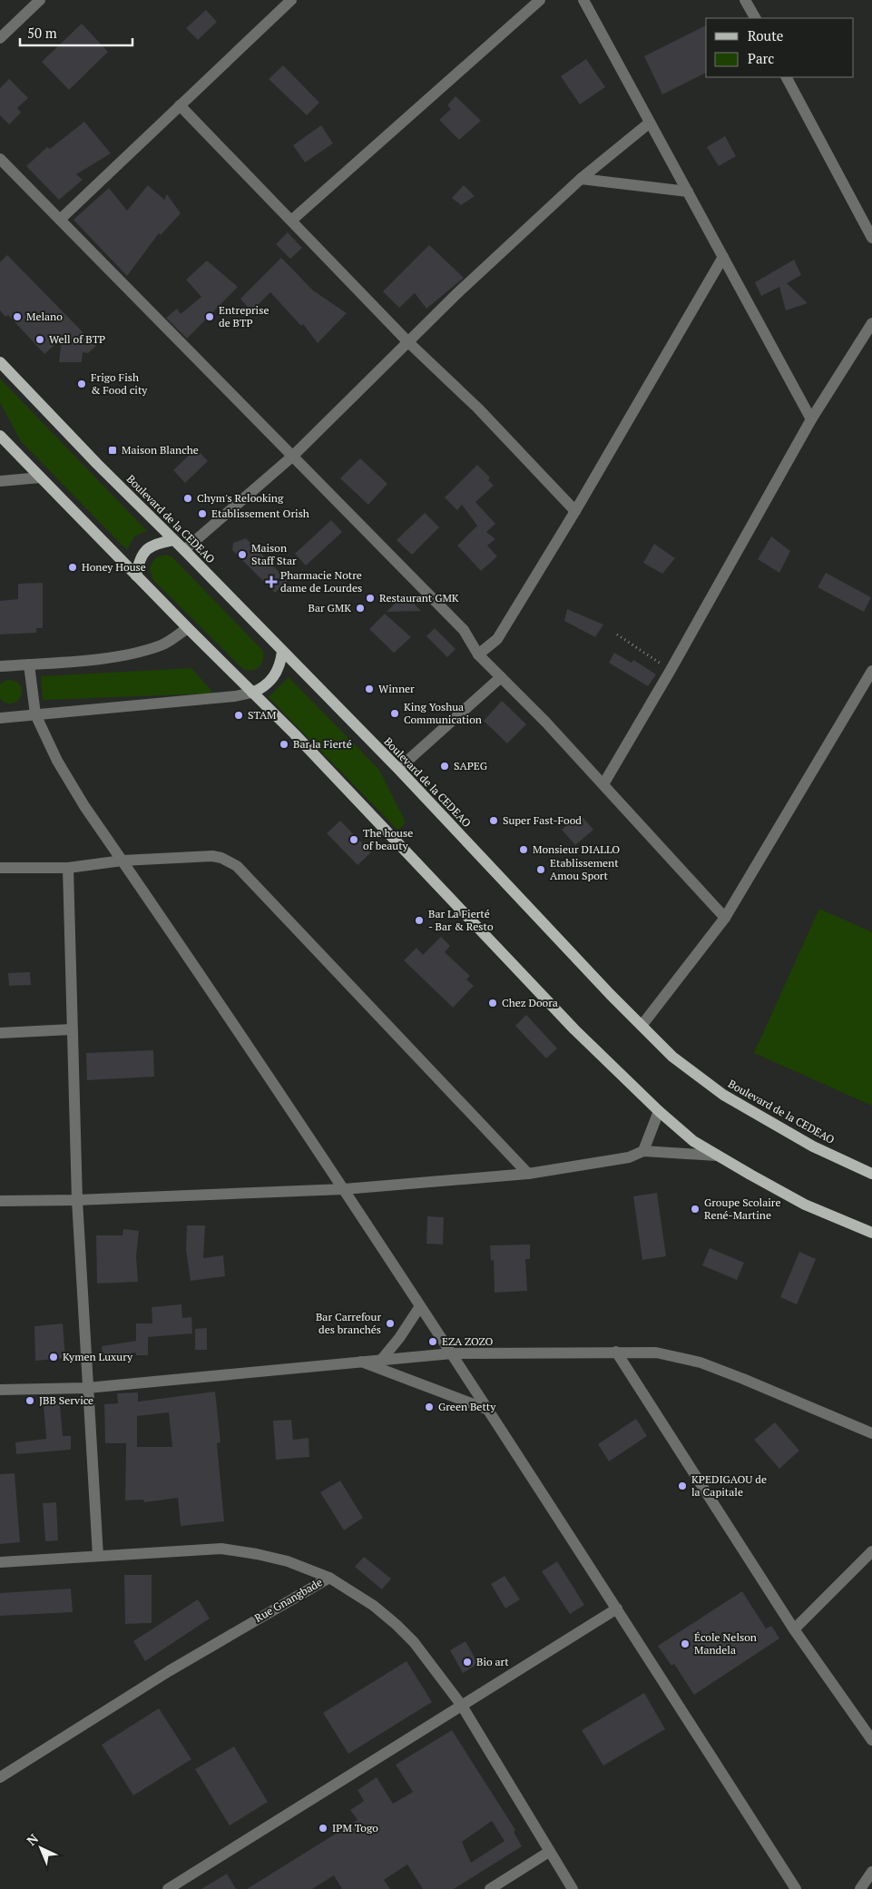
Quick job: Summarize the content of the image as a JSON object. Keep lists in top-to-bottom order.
{
  "streets": {
    "main road": ["Boulevard de la CEDEAO"],
    "street": ["Rue Gnangbade"]
  },
  "places": {
    "other": [
      "Melano",
      "Entreprise de BTP",
      "Well of BTP",
      "Frigo Fish & Food city",
      "Chym's Relooking",
      "Etablissement Orish",
      "Maison Staff Star",
      "Honey House",
      "Restaurant GMK",
      "Bar GMK",
      "Winner",
      "King Yoshua Communication",
      "STAM",
      "Bar la Fierté",
      "SAPEG",
      "Super Fast-Food",
      "The house of beauty",
      "Monsieur DIALLO",
      "Etablissement Amou Sport",
      "Bar La Fierté - Bar & Resto",
      "Chez Doora",
      "Groupe Scolaire René-Martine",
      "Bar Carrefour des branchés",
      "EZA ZOZO",
      "Kymen Luxury",
      "JBB Service",
      "Green Betty",
      "KPEDIGAOU de la Capitale",
      "École Nelson Mandela",
      "Bio art",
      "IPM Togo"
    ],
    "transit": ["Maison Blanche"],
    "health": ["Pharmacie Notre dame de Lourdes"]
  },
  "legend": ["Route", "Parc"],
  "scale_bar": "50 m",
  "north": "top left"
}
